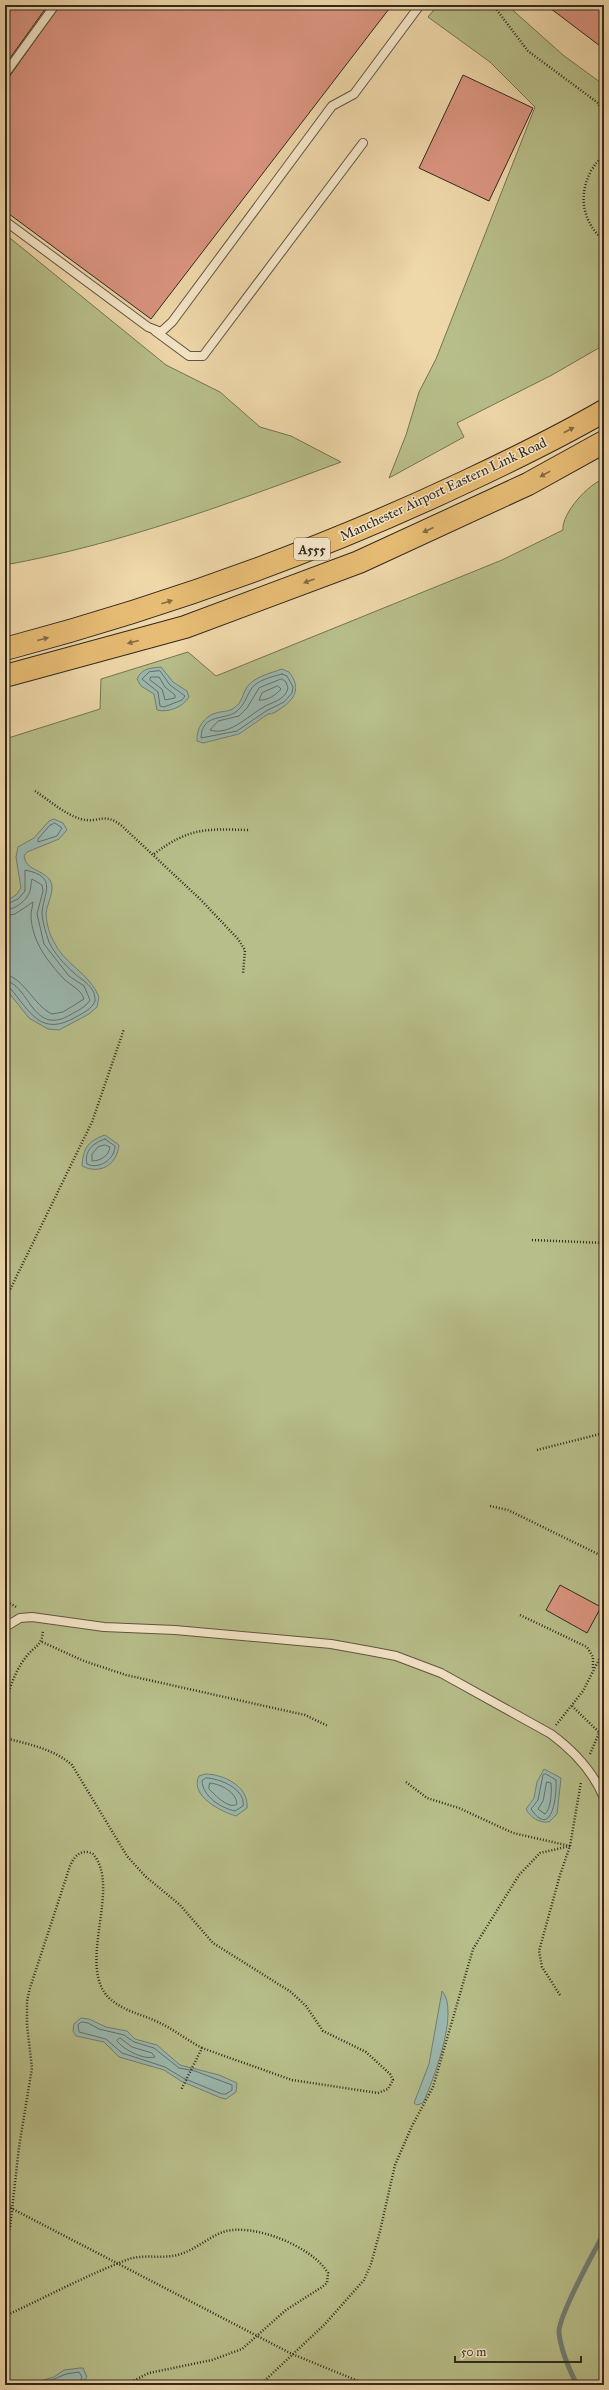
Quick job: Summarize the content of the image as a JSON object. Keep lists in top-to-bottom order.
{
  "streets": {
    "highway": ["Manchester Airport Eastern Link Road", "A555"]
  },
  "scale_bar": "50 m"
}
